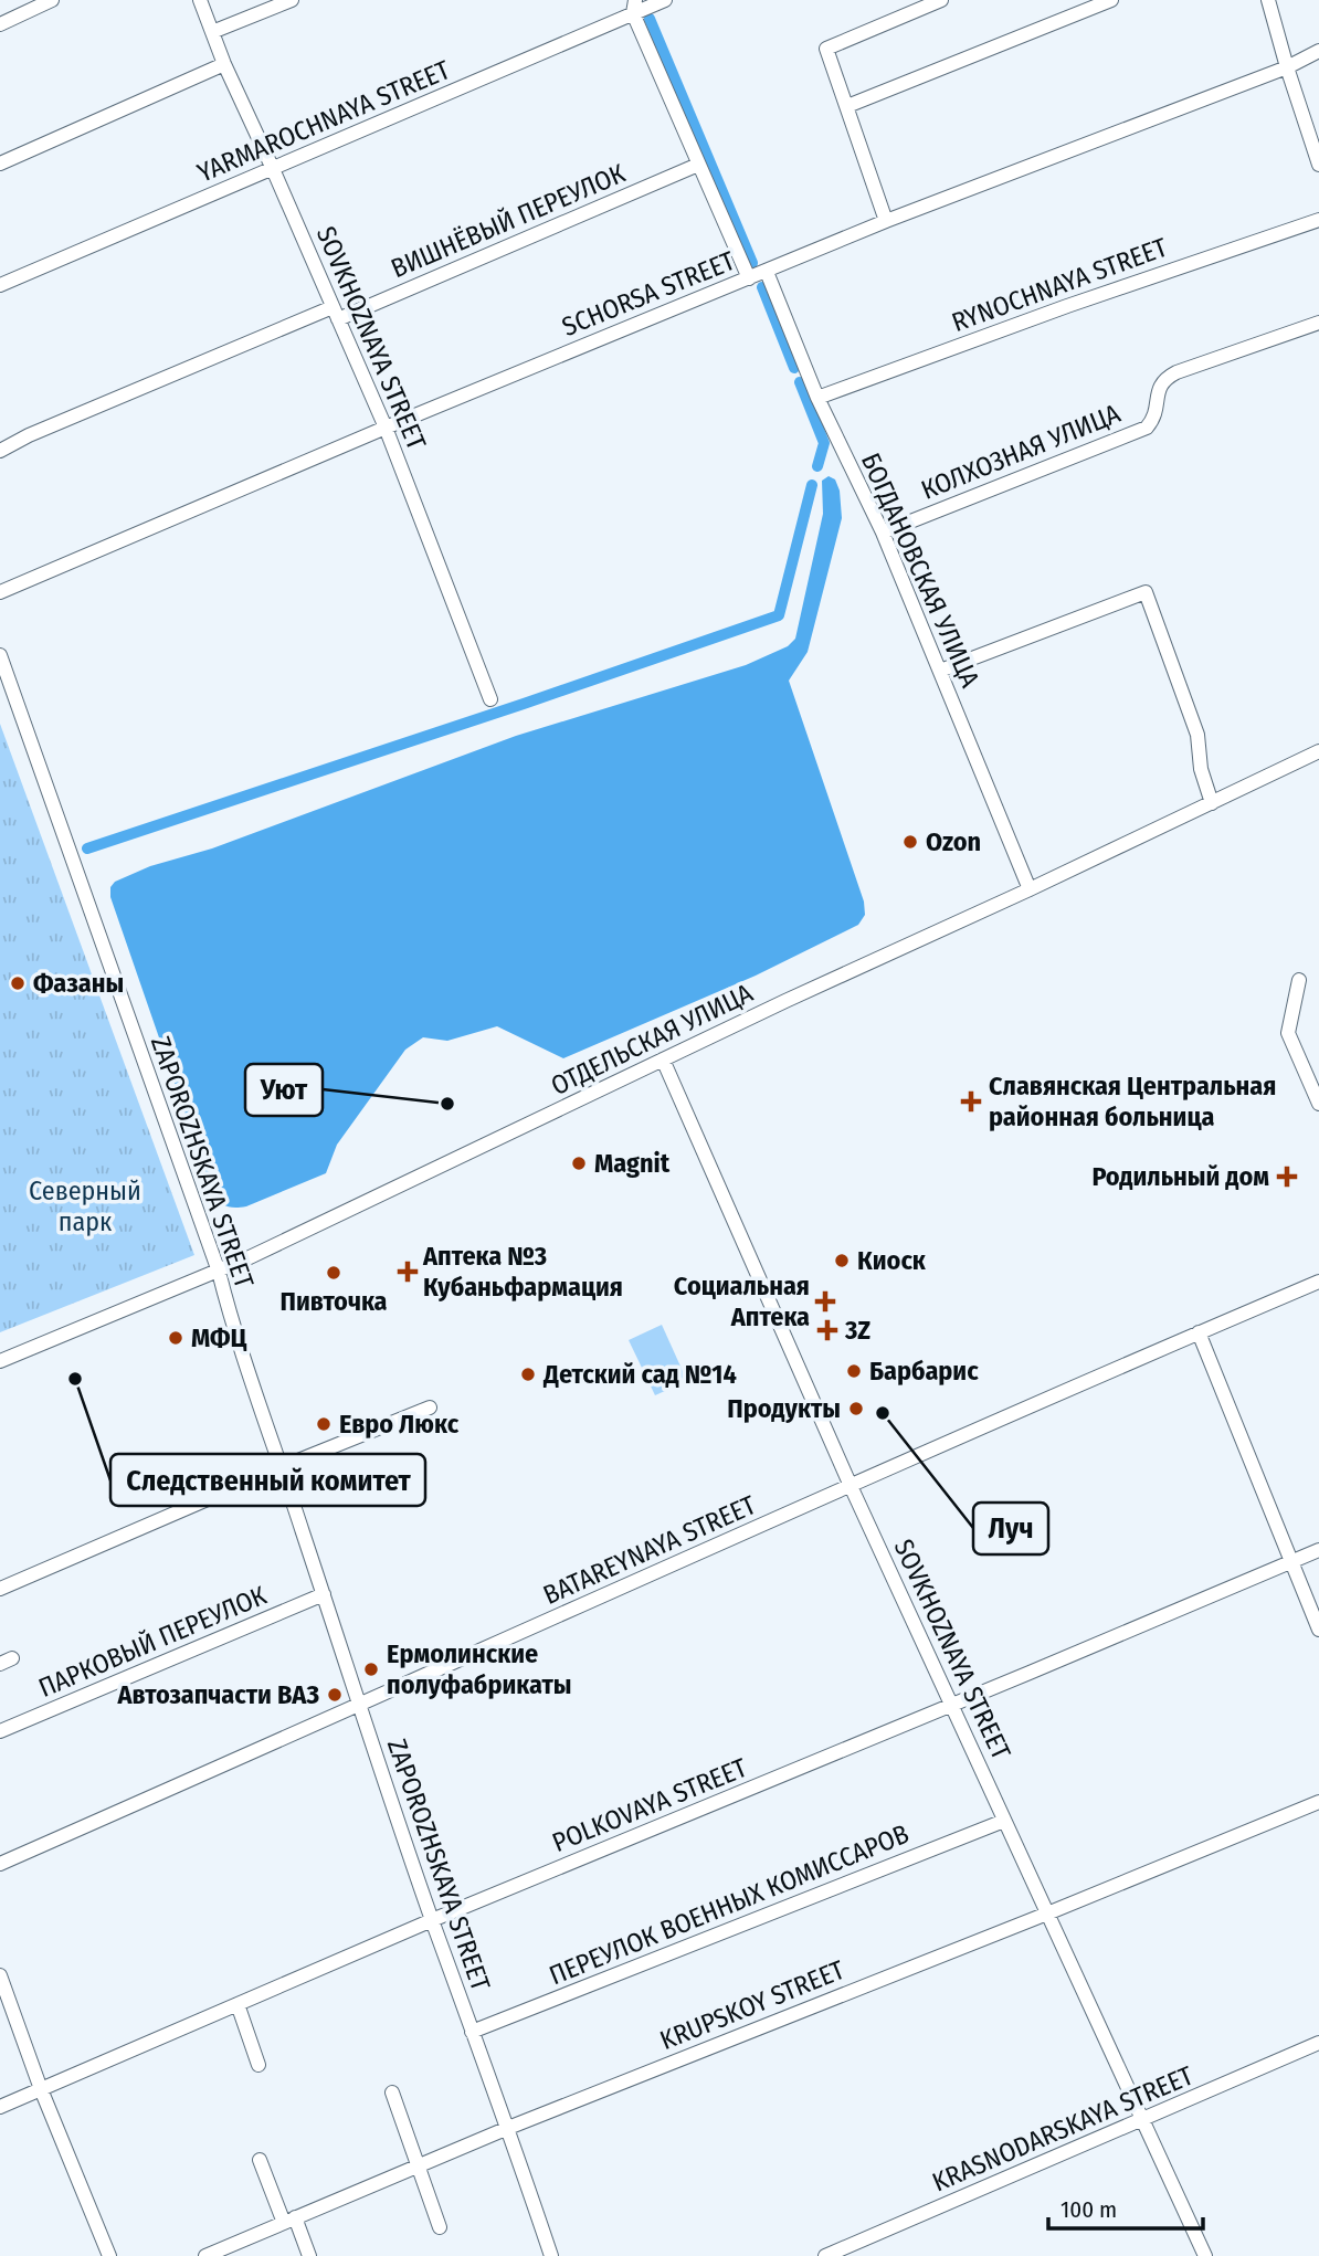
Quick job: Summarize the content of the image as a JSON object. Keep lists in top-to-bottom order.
{
  "streets": {
    "street": [
      "YARMAROCHNAYA STREET",
      "ВИШНЁВЫЙ ПЕРЕУЛОК",
      "RYNOCHNAYA STREET",
      "SCHORSA STREET",
      "SOVKHOZNAYA STREET",
      "КОЛХОЗНАЯ УЛИЦА",
      "БОГДАНОВСКАЯ УЛИЦА",
      "ОТДЕЛЬСКАЯ УЛИЦА",
      "ZAPOROZHSKAYA STREET",
      "BATAREYNAYA STREET",
      "ПАРКОВЫЙ ПЕРЕУЛОК",
      "POLKOVAYA STREET",
      "ПЕРЕУЛОК ВОЕННЫХ КОМИССАРОВ",
      "KRUPSKOY STREET",
      "KRASNODARSKAYA STREET"
    ]
  },
  "crossings": [
    ["YARMAROCHNAYA STREET", "SOVKHOZNAYA STREET"],
    ["ВИШНЁВЫЙ ПЕРЕУЛОК", "SOVKHOZNAYA STREET"],
    ["RYNOCHNAYA STREET", "БОГДАНОВСКАЯ УЛИЦА"],
    ["SCHORSA STREET", "SOVKHOZNAYA STREET"],
    ["SCHORSA STREET", "БОГДАНОВСКАЯ УЛИЦА"],
    ["SOVKHOZNAYA STREET", "ОТДЕЛЬСКАЯ УЛИЦА"],
    ["SOVKHOZNAYA STREET", "BATAREYNAYA STREET"],
    ["SOVKHOZNAYA STREET", "POLKOVAYA STREET"],
    ["SOVKHOZNAYA STREET", "ПЕРЕУЛОК ВОЕННЫХ КОМИССАРОВ"],
    ["SOVKHOZNAYA STREET", "KRUPSKOY STREET"],
    ["SOVKHOZNAYA STREET", "KRASNODARSKAYA STREET"],
    ["КОЛХОЗНАЯ УЛИЦА", "БОГДАНОВСКАЯ УЛИЦА"],
    ["БОГДАНОВСКАЯ УЛИЦА", "ОТДЕЛЬСКАЯ УЛИЦА"],
    ["ОТДЕЛЬСКАЯ УЛИЦА", "ZAPOROZHSKAYA STREET"],
    ["ZAPOROZHSKAYA STREET", "BATAREYNAYA STREET"],
    ["ZAPOROZHSKAYA STREET", "ПАРКОВЫЙ ПЕРЕУЛОК"],
    ["ZAPOROZHSKAYA STREET", "POLKOVAYA STREET"],
    ["ZAPOROZHSKAYA STREET", "ПЕРЕУЛОК ВОЕННЫХ КОМИССАРОВ"],
    ["ZAPOROZHSKAYA STREET", "KRUPSKOY STREET"]
  ],
  "parks": ["Северный парк"],
  "places": {
    "other": [
      "Ozon",
      "Фазаны",
      "Уют",
      "Magnit",
      "Киоск",
      "Пивточка",
      "МФЦ",
      "Барбарис",
      "Детский сад №14",
      "Следственный комитет",
      "Продукты",
      "Луч",
      "Евро Люкс",
      "Ермолинские полуфабрикаты",
      "Автозапчасти ВАЗ"
    ],
    "health": [
      "Славянская Центральная районная больница",
      "Родильный дом",
      "Аптека №3 Кубаньфармация",
      "Социальная Аптека",
      "3Z"
    ]
  },
  "scale_bar": "100 m"
}
